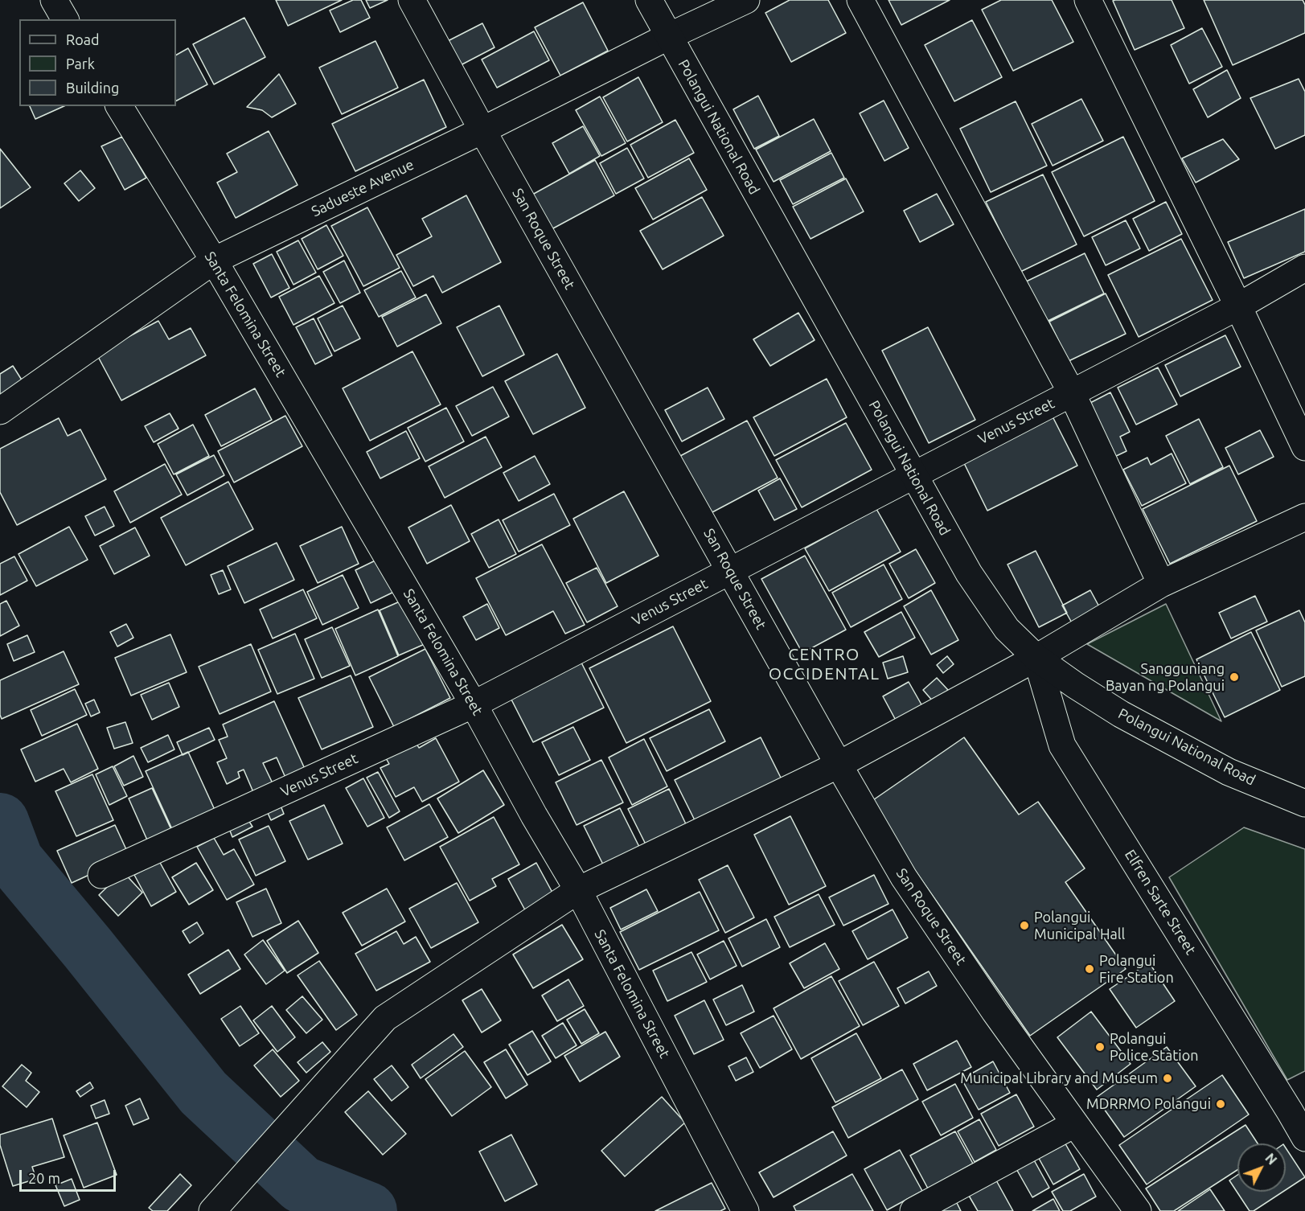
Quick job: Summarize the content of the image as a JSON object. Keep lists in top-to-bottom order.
{
  "streets": {
    "street": [
      "Polangui National Road",
      "Sadueste Avenue",
      "San Roque Street",
      "Santa Felomina Street",
      "Venus Street",
      "Elfren Sarte Street"
    ]
  },
  "crossings": [
    ["Polangui National Road", "Sadueste Avenue"],
    ["Polangui National Road", "Venus Street"],
    ["Polangui National Road", "Elfren Sarte Street"],
    ["Sadueste Avenue", "San Roque Street"],
    ["Sadueste Avenue", "Santa Felomina Street"],
    ["San Roque Street", "Venus Street"],
    ["Santa Felomina Street", "Venus Street"]
  ],
  "districts": ["CENTRO OCCIDENTAL"],
  "places": [
    "Sangguniang Bayan ng Polangui",
    "Polangui Municipal Hall",
    "Polangui Fire Station",
    "Polangui Police Station",
    "Municipal Library and Museum",
    "MDRRMO Polangui"
  ],
  "legend": ["Road", "Park", "Building"],
  "scale_bar": "20 m",
  "north": "top right"
}
